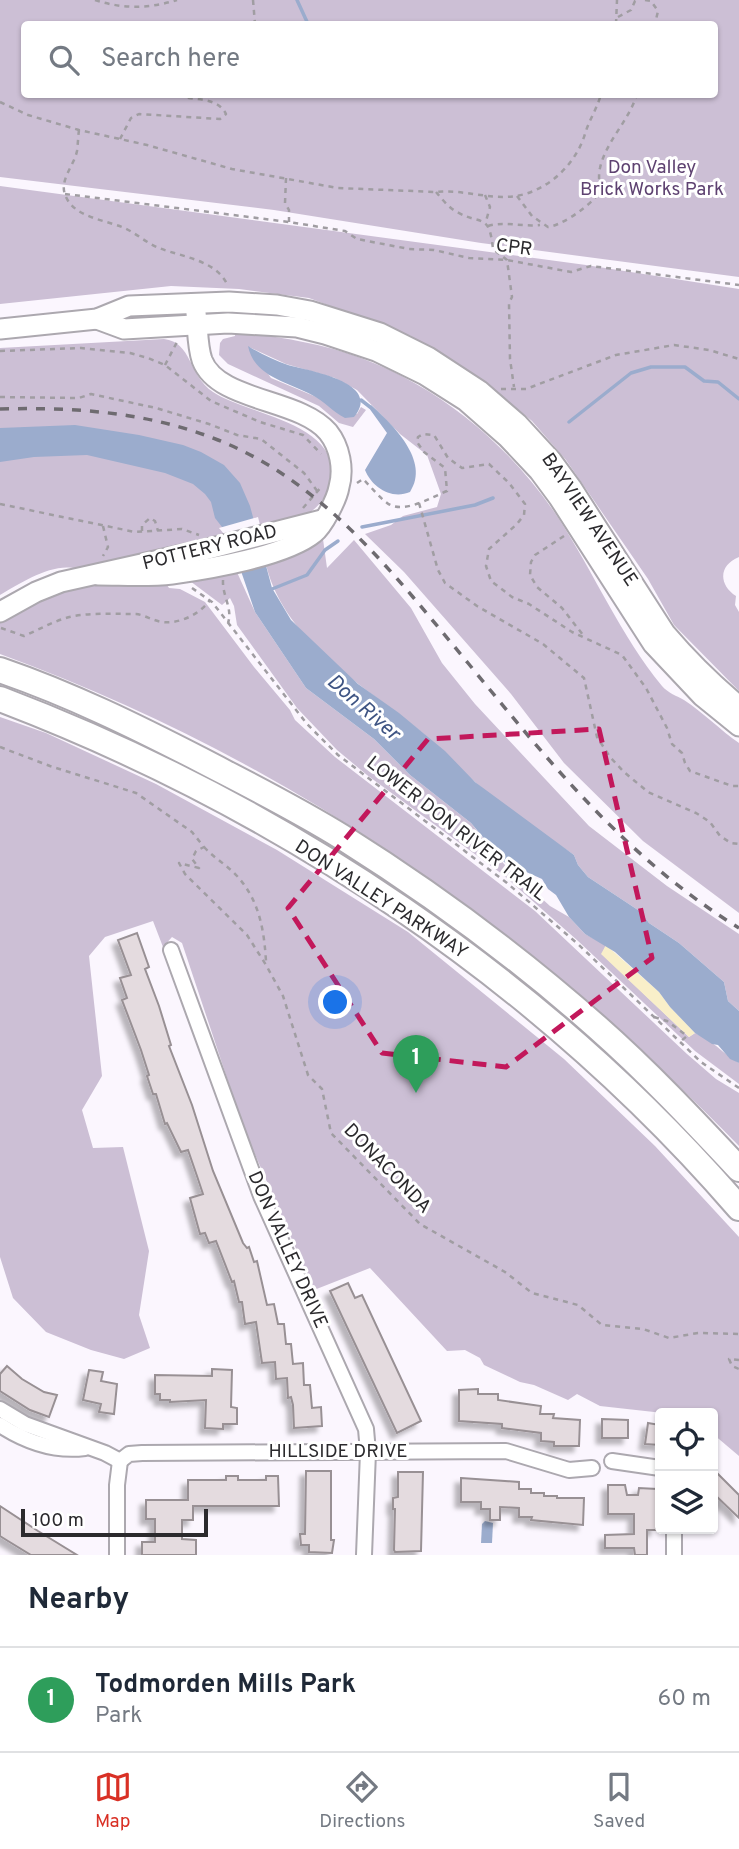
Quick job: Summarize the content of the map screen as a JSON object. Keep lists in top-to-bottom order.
{
  "streets": {
    "highway": ["DON VALLEY PARKWAY"],
    "main road": ["BAYVIEW AVENUE", "POTTERY ROAD"],
    "street": ["DON VALLEY DRIVE", "HILLSIDE DRIVE"],
    "path": ["CPR", "LOWER DON RIVER TRAIL", "DONACONDA"]
  },
  "crossings": [
    ["BAYVIEW AVENUE", "POTTERY ROAD"],
    ["DON VALLEY DRIVE", "HILLSIDE DRIVE"]
  ],
  "water": ["Don River"],
  "parks": ["Don Valley Brick Works Park"],
  "scale_bar": "100 m",
  "page": {
    "search": "Search here",
    "pins": "1",
    "scale": "100 m",
    "heading": "Nearby",
    "list": [
      {
        "mark": "1",
        "name": "Todmorden Mills Park",
        "note": "Park",
        "value": "60 m"
      }
    ],
    "nav": ["Map", "Directions", "Saved"]
  }
}
